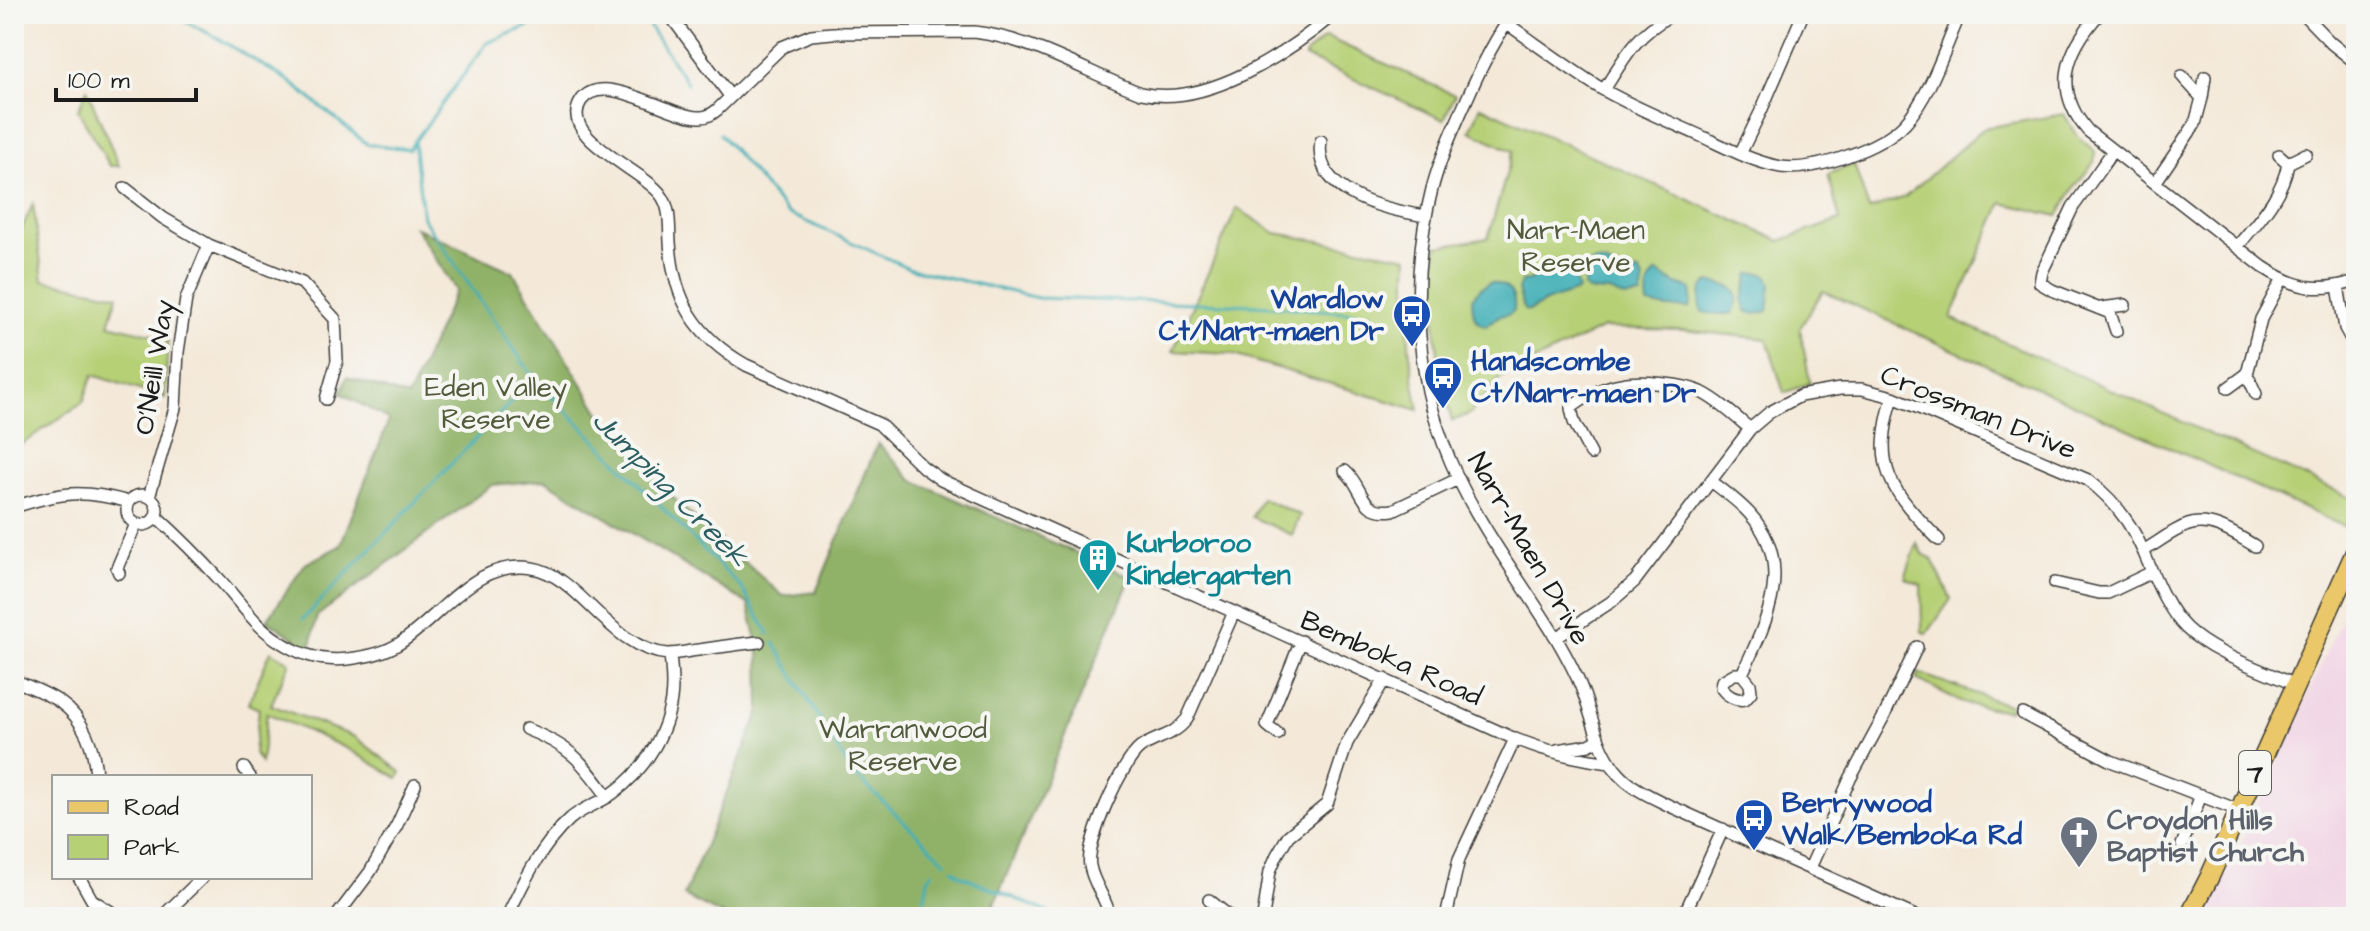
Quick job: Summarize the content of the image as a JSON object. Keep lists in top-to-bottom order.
{
  "streets": {
    "main road": ["7"],
    "street": [
      "O'Neill Way",
      "Crossman Drive",
      "Narr-Maen Drive",
      "Bemboka Road"
    ]
  },
  "crossings": [
    ["Crossman Drive", "Narr-Maen Drive"],
    ["Crossman Drive", "7"],
    ["Narr-Maen Drive", "Bemboka Road"]
  ],
  "water": ["Jumping Creek"],
  "parks": ["Narr-Maen Reserve", "Eden Valley Reserve", "Warranwood Reserve"],
  "places": {
    "bus stop": ["Wardlow Ct/Narr-maen Dr", "Handscombe Ct/Narr-maen Dr", "Berrywood Walk/Bemboka Rd"],
    "building": ["Kurboroo Kindergarten"],
    "church": ["Croydon Hills Baptist Church"]
  },
  "legend": ["Road", "Park"],
  "scale_bar": "100 m"
}
